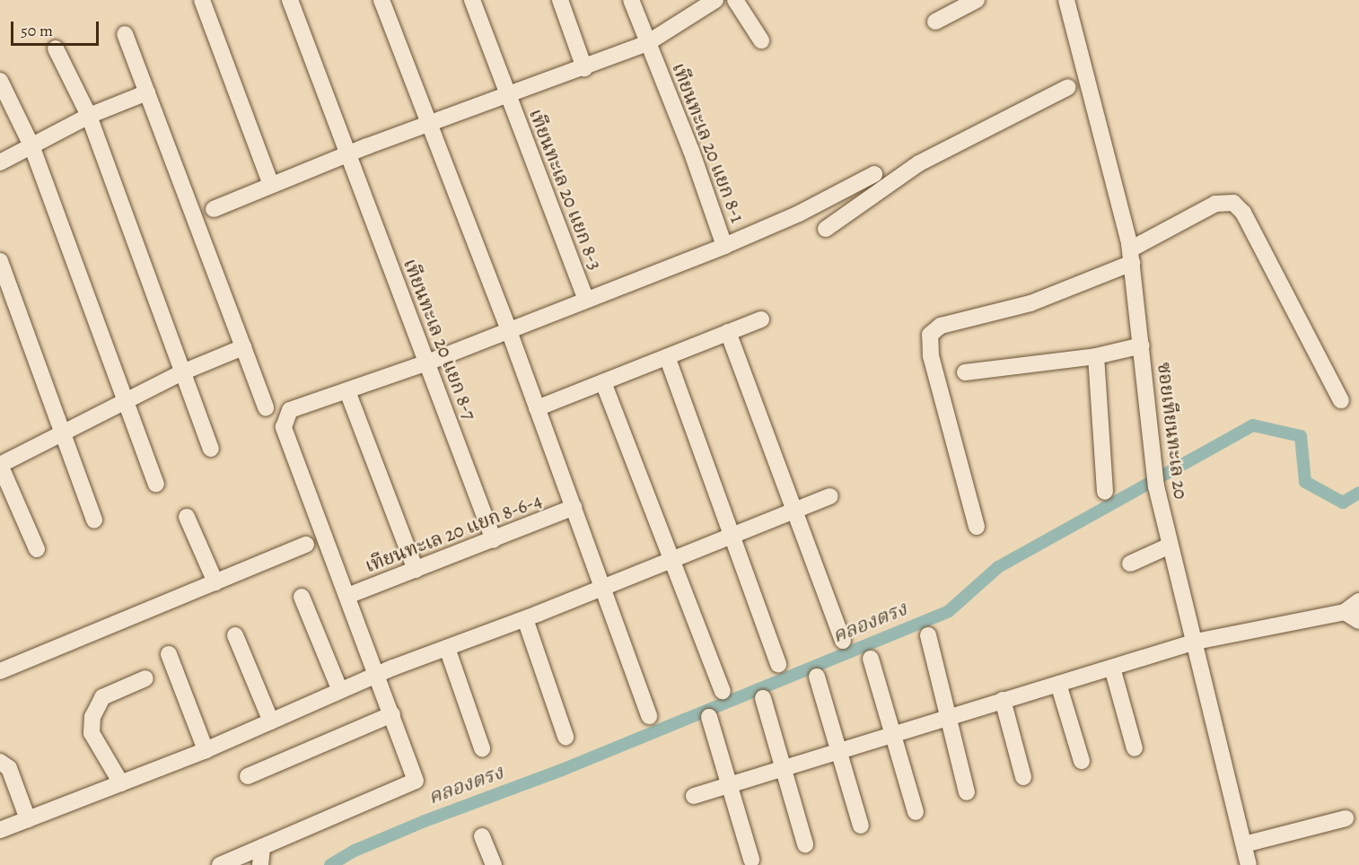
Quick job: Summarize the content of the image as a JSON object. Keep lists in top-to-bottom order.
{
  "streets": {
    "street": [
      "เทียนทะเล 20 แยก 8-1",
      "เทียนทะเล 20 แยก 8-3",
      "เทียนทะเล 20 แยก 8-7",
      "ซอยเทียนทะเล 20",
      "เทียนทะเล 20 แยก 8-6-4"
    ]
  },
  "crossings": [
    ["เทียนทะเล 20 แยก 8-7", "เทียนทะเล 20 แยก 8-6-4"]
  ],
  "water": ["คลองตรง"],
  "scale_bar": "50 m"
}
